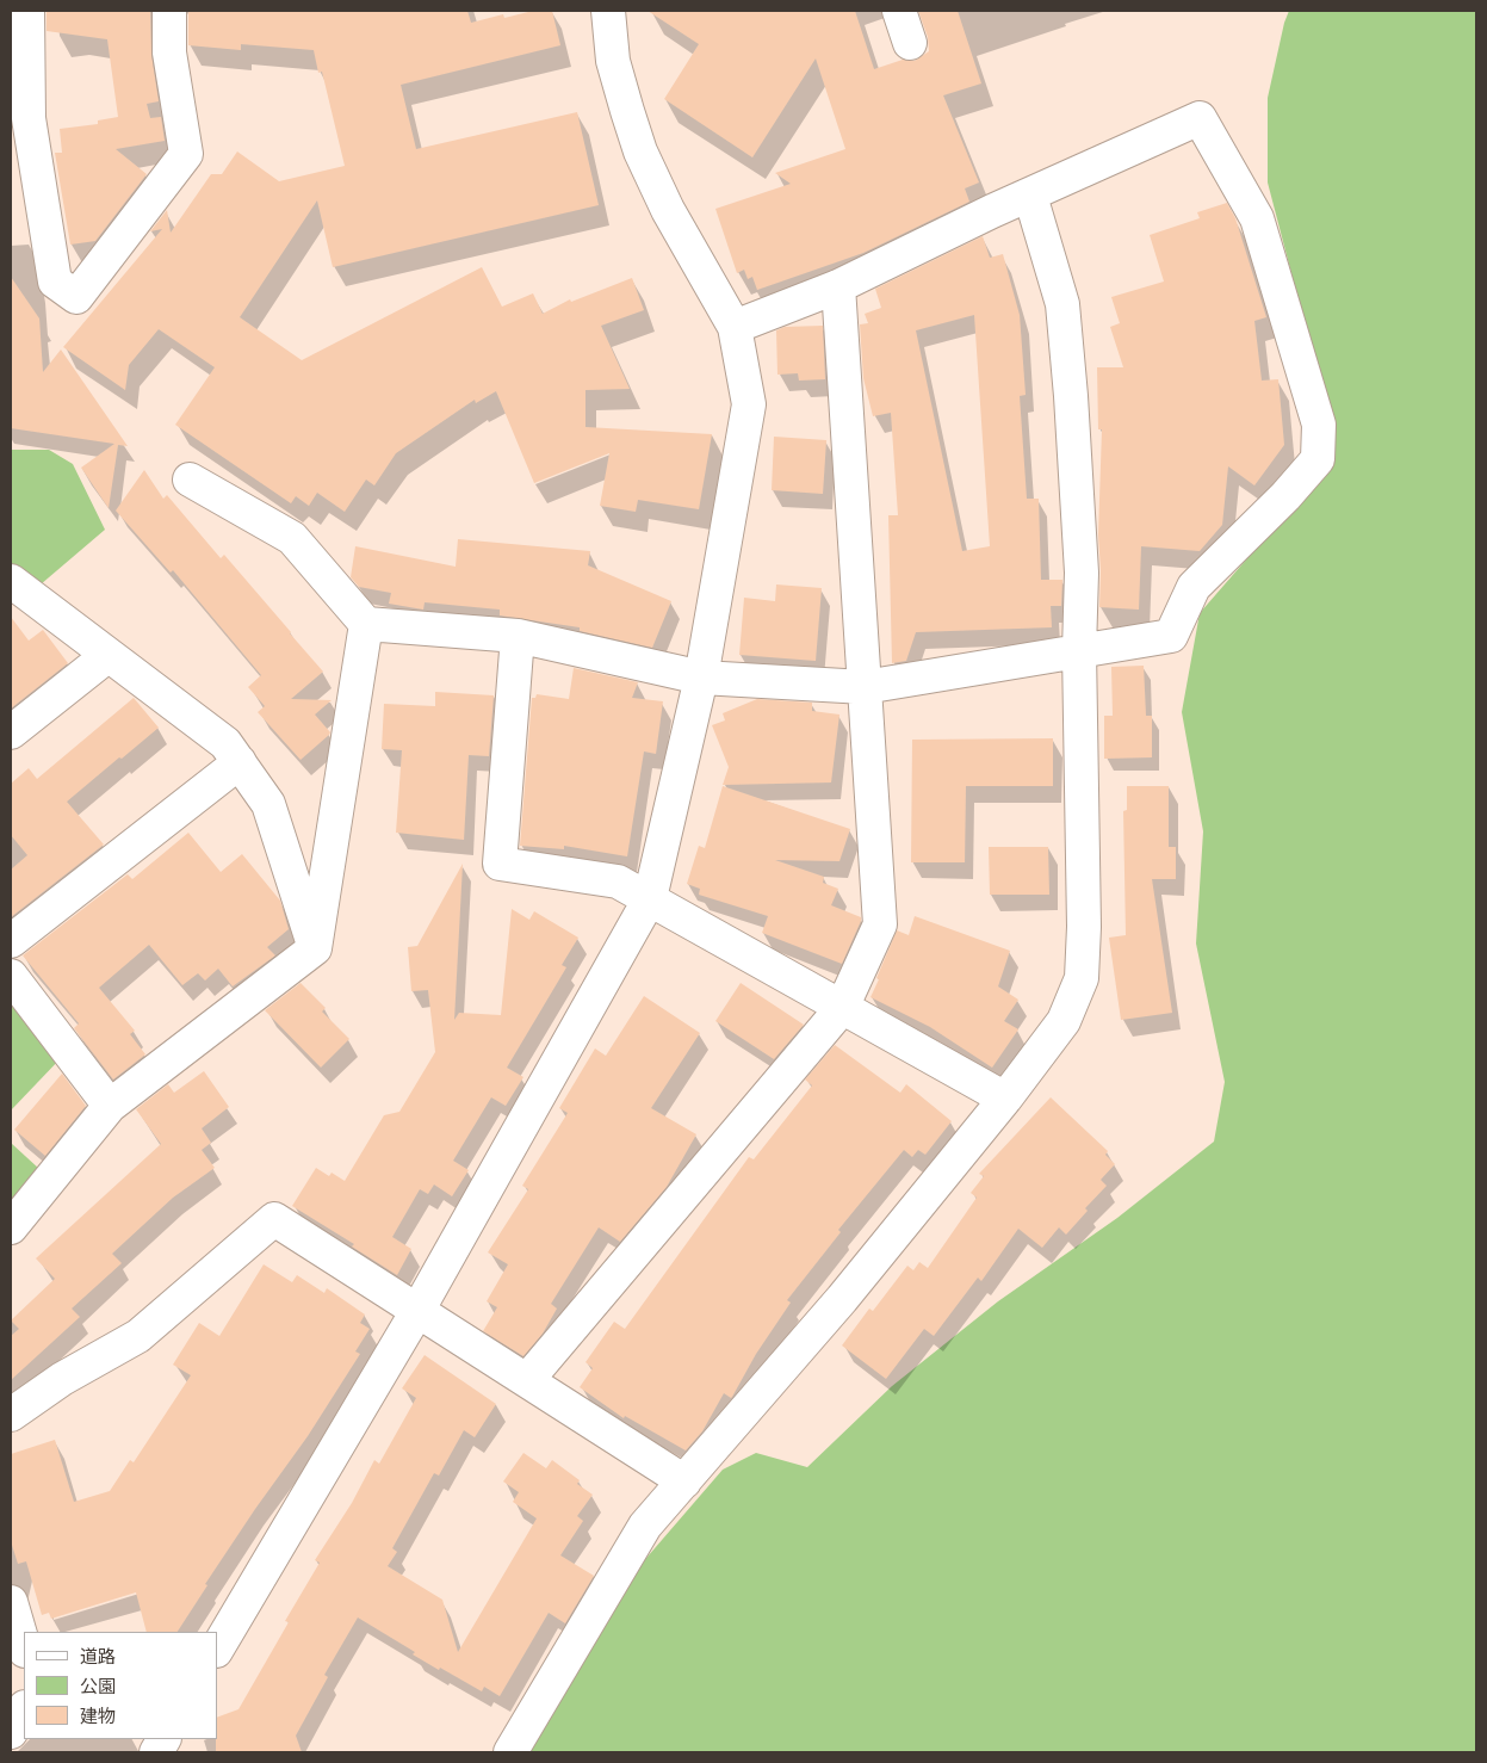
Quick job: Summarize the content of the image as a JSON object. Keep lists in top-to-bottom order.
{
  "legend": ["道路", "公園", "建物"]
}
